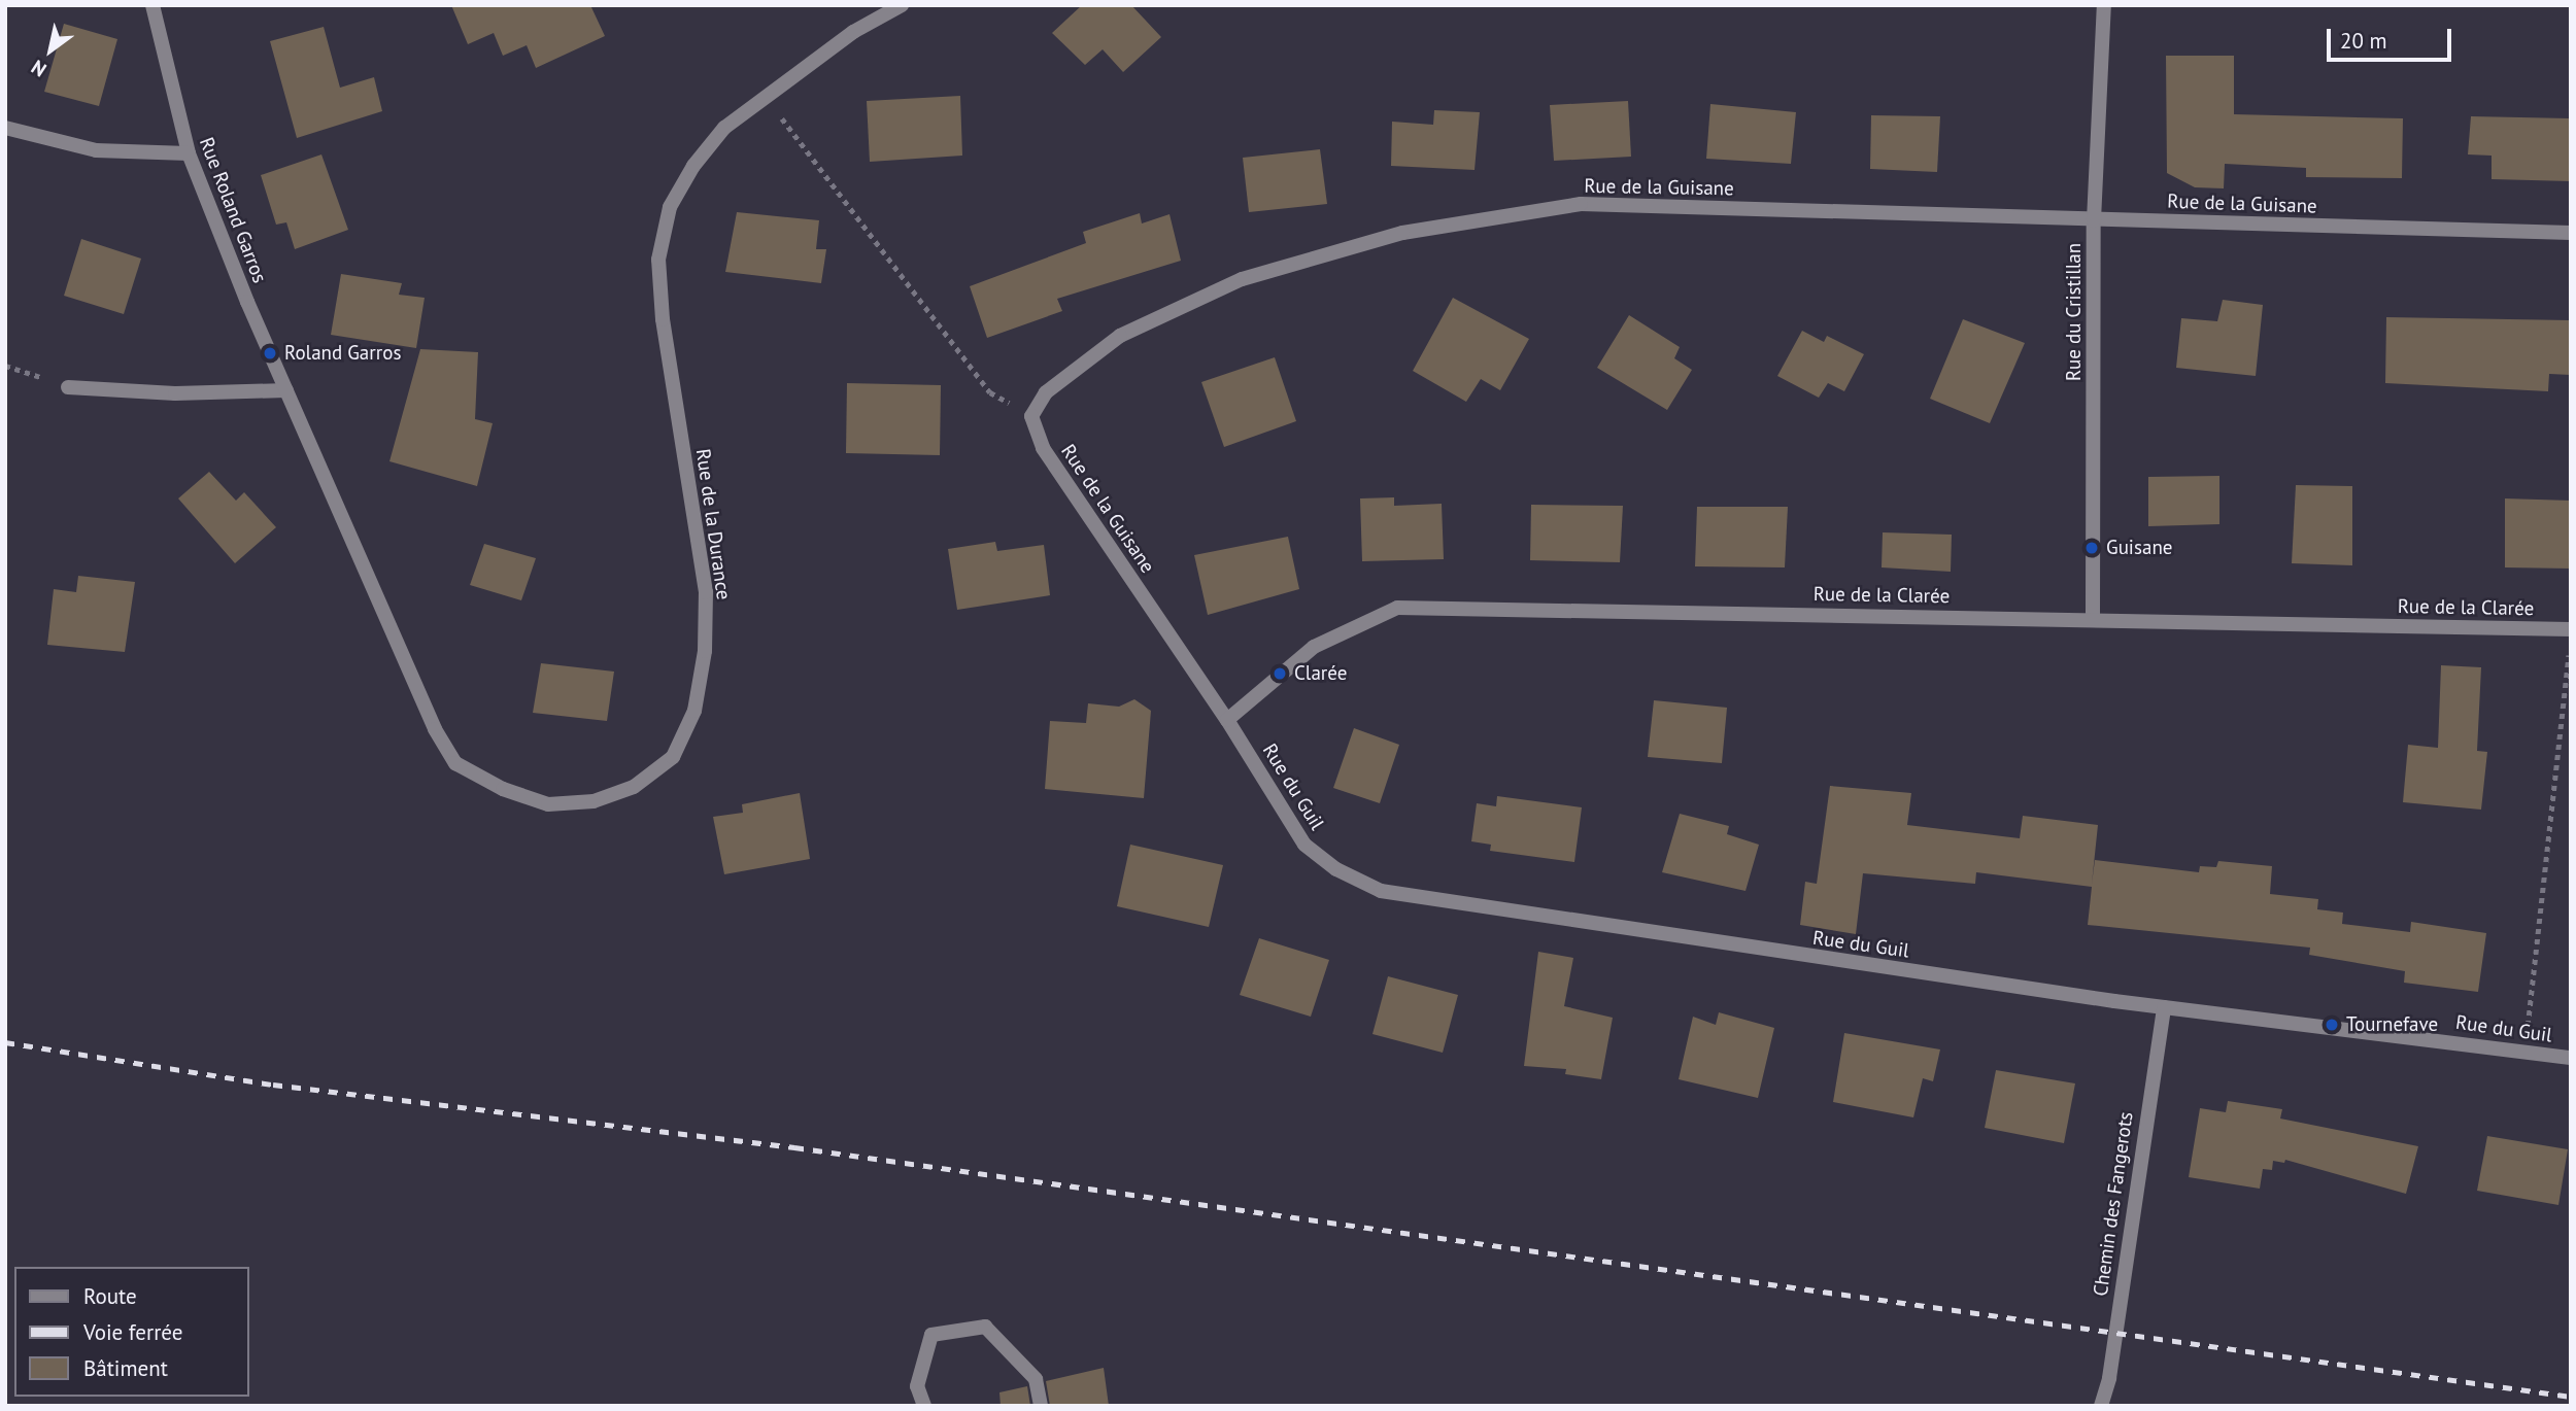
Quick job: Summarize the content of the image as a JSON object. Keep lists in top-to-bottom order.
{
  "streets": {
    "street": [
      "Rue de la Guisane",
      "Rue Roland Garros",
      "Rue du Cristillan",
      "Rue de la Durance",
      "Rue de la Clarée",
      "Rue du Guil",
      "Chemin des Fangerots"
    ]
  },
  "crossings": [
    ["Rue de la Guisane", "Rue du Cristillan"],
    ["Rue de la Guisane", "Rue de la Clarée"],
    ["Rue de la Guisane", "Rue du Guil"],
    ["Rue Roland Garros", "Rue de la Durance"],
    ["Rue du Cristillan", "Rue de la Clarée"],
    ["Rue de la Clarée", "Rue du Guil"],
    ["Rue du Guil", "Chemin des Fangerots"]
  ],
  "places": [
    "Roland Garros",
    "Guisane",
    "Clarée",
    "Tournefave"
  ],
  "legend": ["Route", "Voie ferrée", "Bâtiment"],
  "scale_bar": "20 m",
  "north": "bottom left"
}
